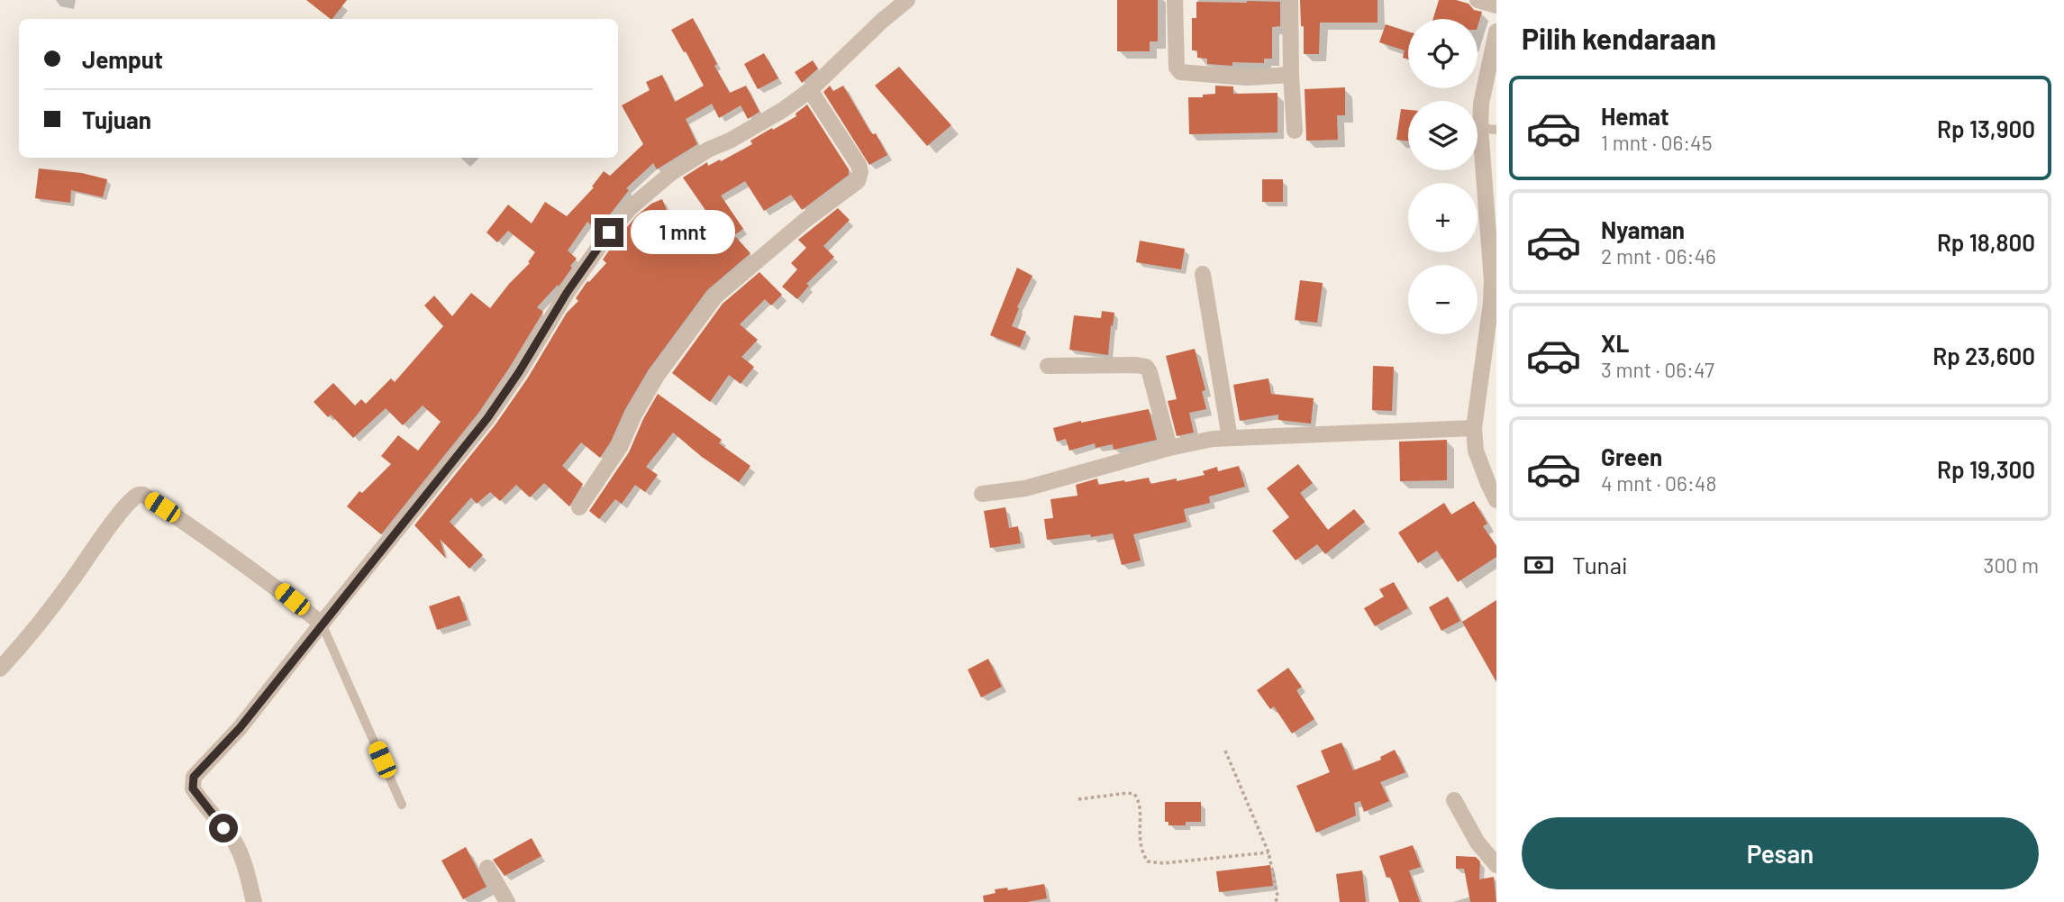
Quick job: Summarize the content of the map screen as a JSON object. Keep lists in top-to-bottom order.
{
  "page": {
    "heading": "Pilih kendaraan",
    "map_buttons": ["+", "−"],
    "banner": ["Jemput", "Tujuan"],
    "list": [
      {
        "name": "Hemat",
        "note": "1 mnt · 06:45",
        "value": "Rp 13,900"
      },
      {
        "name": "Nyaman",
        "note": "2 mnt · 06:46",
        "value": "Rp 18,800"
      },
      {
        "name": "XL",
        "note": "3 mnt · 06:47",
        "value": "Rp 23,600"
      },
      {
        "name": "Green",
        "note": "4 mnt · 06:48",
        "value": "Rp 19,300"
      }
    ],
    "bubble": "1 mnt",
    "pay": ["Tunai", "300 m"],
    "buttons": "Pesan"
  }
}
